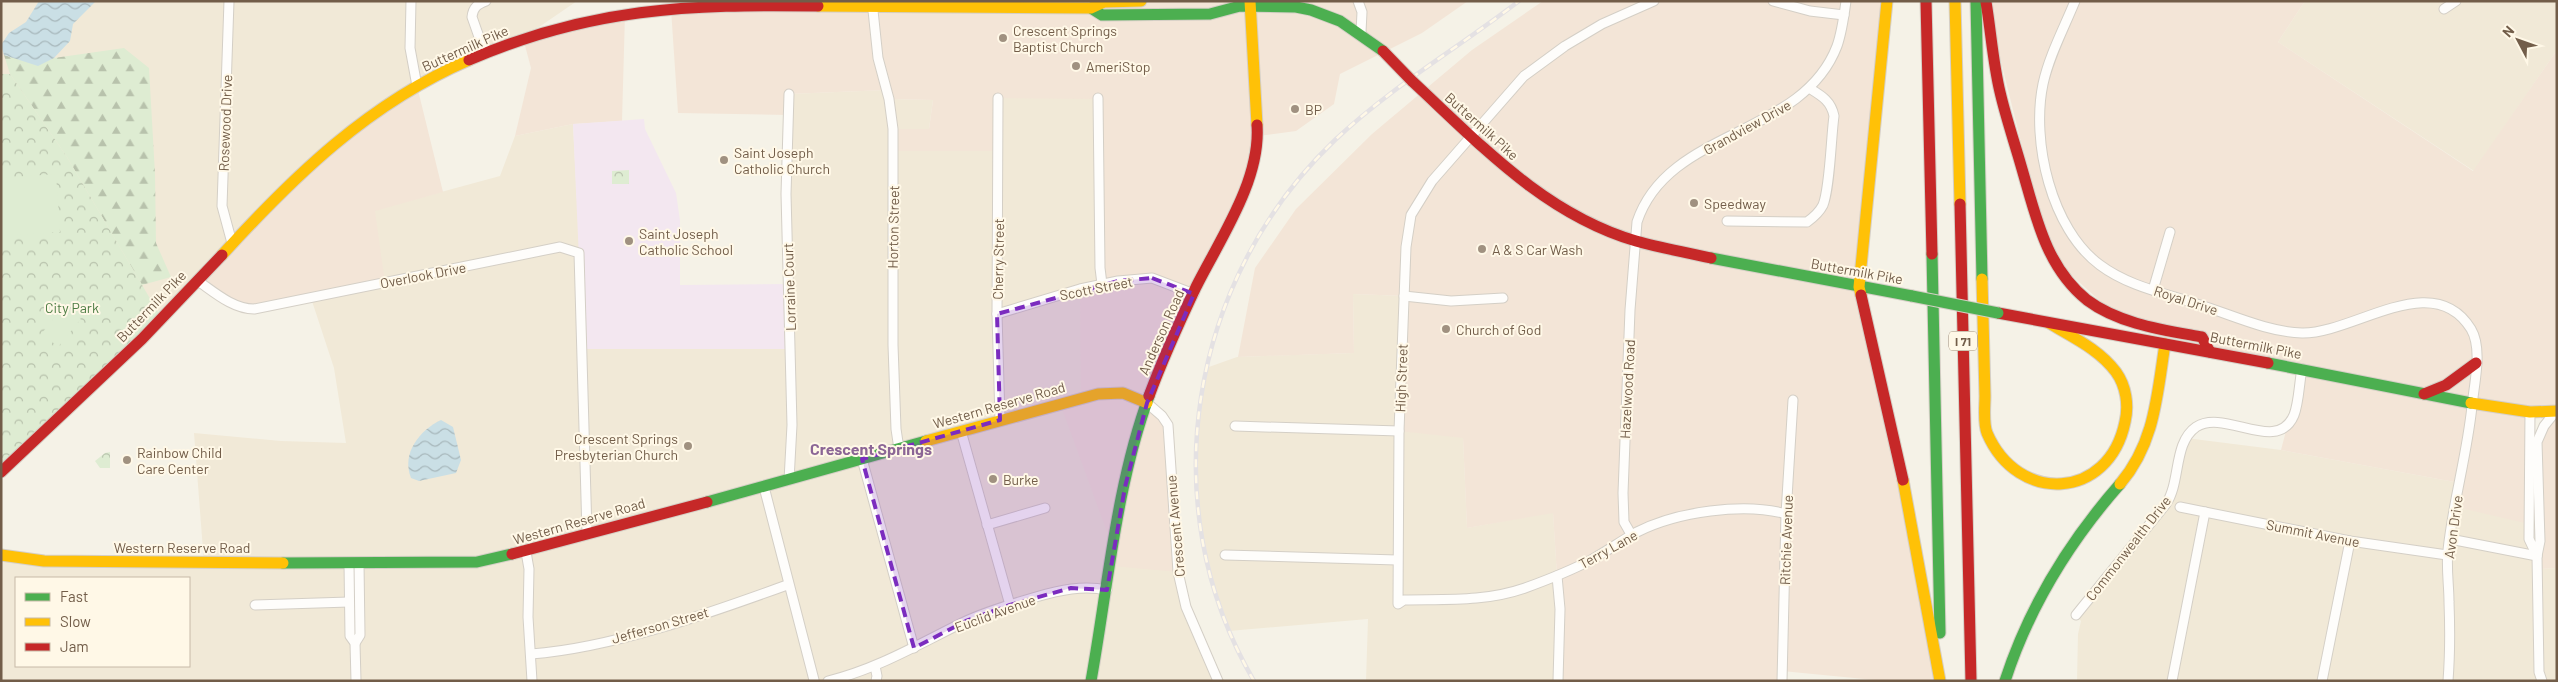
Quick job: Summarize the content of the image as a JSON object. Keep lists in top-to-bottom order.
{
  "streets": {
    "main road": [
      "Buttermilk Pike",
      "Anderson Road",
      "I 71",
      "Western Reserve Road"
    ],
    "street": [
      "Rosewood Drive",
      "Grandview Drive",
      "Horton Street",
      "Cherry Street",
      "Overlook Drive",
      "Lorraine Court",
      "Scott Street",
      "Royal Drive",
      "High Street",
      "Hazelwood Road",
      "Crescent Avenue",
      "Avon Drive",
      "Summit Avenue",
      "Ritchie Avenue",
      "Commonwealth Drive",
      "Terry Lane",
      "Euclid Avenue",
      "Jefferson Street"
    ]
  },
  "crossings": [
    ["Buttermilk Pike", "Rosewood Drive"],
    ["Buttermilk Pike", "Grandview Drive"],
    ["Buttermilk Pike", "Horton Street"],
    ["Buttermilk Pike", "Overlook Drive"],
    ["Buttermilk Pike", "Royal Drive"],
    ["Buttermilk Pike", "Anderson Road"],
    ["Buttermilk Pike", "High Street"],
    ["Buttermilk Pike", "Hazelwood Road"],
    ["Buttermilk Pike", "Avon Drive"],
    ["Buttermilk Pike", "Commonwealth Drive"],
    ["Grandview Drive", "Hazelwood Road"],
    ["Horton Street", "Western Reserve Road"],
    ["Cherry Street", "Scott Street"],
    ["Cherry Street", "Western Reserve Road"],
    ["Overlook Drive", "Western Reserve Road"],
    ["Lorraine Court", "Western Reserve Road"],
    ["Scott Street", "Anderson Road"],
    ["Royal Drive", "Avon Drive"],
    ["Anderson Road", "Western Reserve Road"],
    ["Anderson Road", "Crescent Avenue"],
    ["Anderson Road", "Euclid Avenue"],
    ["High Street", "Terry Lane"],
    ["Hazelwood Road", "Terry Lane"],
    ["Western Reserve Road", "Crescent Avenue"],
    ["Avon Drive", "Summit Avenue"],
    ["Ritchie Avenue", "Terry Lane"]
  ],
  "districts": ["Crescent Springs"],
  "parks": ["City Park"],
  "places": [
    "Crescent Springs Baptist Church",
    "AmeriStop",
    "BP",
    "Saint Joseph Catholic Church",
    "Speedway",
    "Saint Joseph Catholic School",
    "A & S Car Wash",
    "Church of God",
    "Crescent Springs Presbyterian Church",
    "Rainbow Child Care Center",
    "Burke"
  ],
  "legend": ["Fast", "Slow", "Jam"],
  "north": "top left"
}
